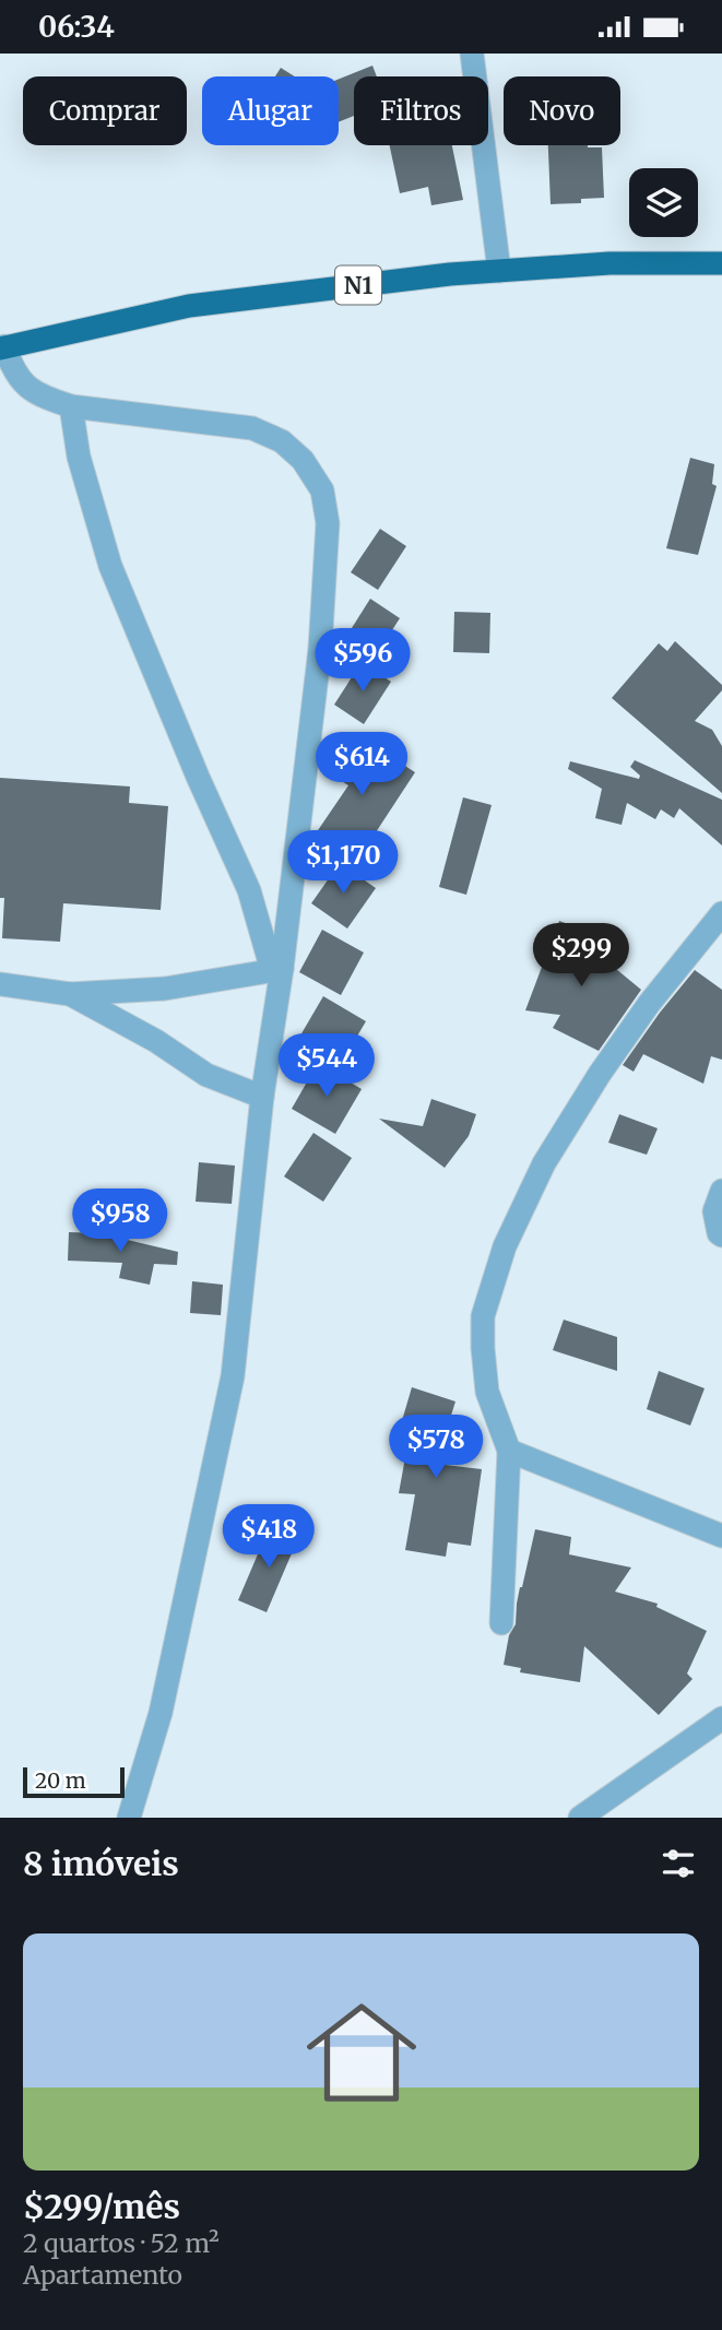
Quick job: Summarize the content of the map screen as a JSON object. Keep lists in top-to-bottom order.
{
  "streets": {
    "highway": ["N1"]
  },
  "scale_bar": "20 m",
  "page": {
    "status": "06:34",
    "chip": [
      "Comprar",
      "Alugar",
      "Filtros",
      "Novo"
    ],
    "price": [
      "$596",
      "$614",
      "$1,170",
      "$299",
      "$544",
      "$958",
      "$578",
      "$418"
    ],
    "scale": "20 m",
    "heading": "8 imóveis",
    "list": [
      {
        "name": "$299/mês",
        "note": "2 quartos · 52 m² · Apartamento"
      }
    ]
  }
}
